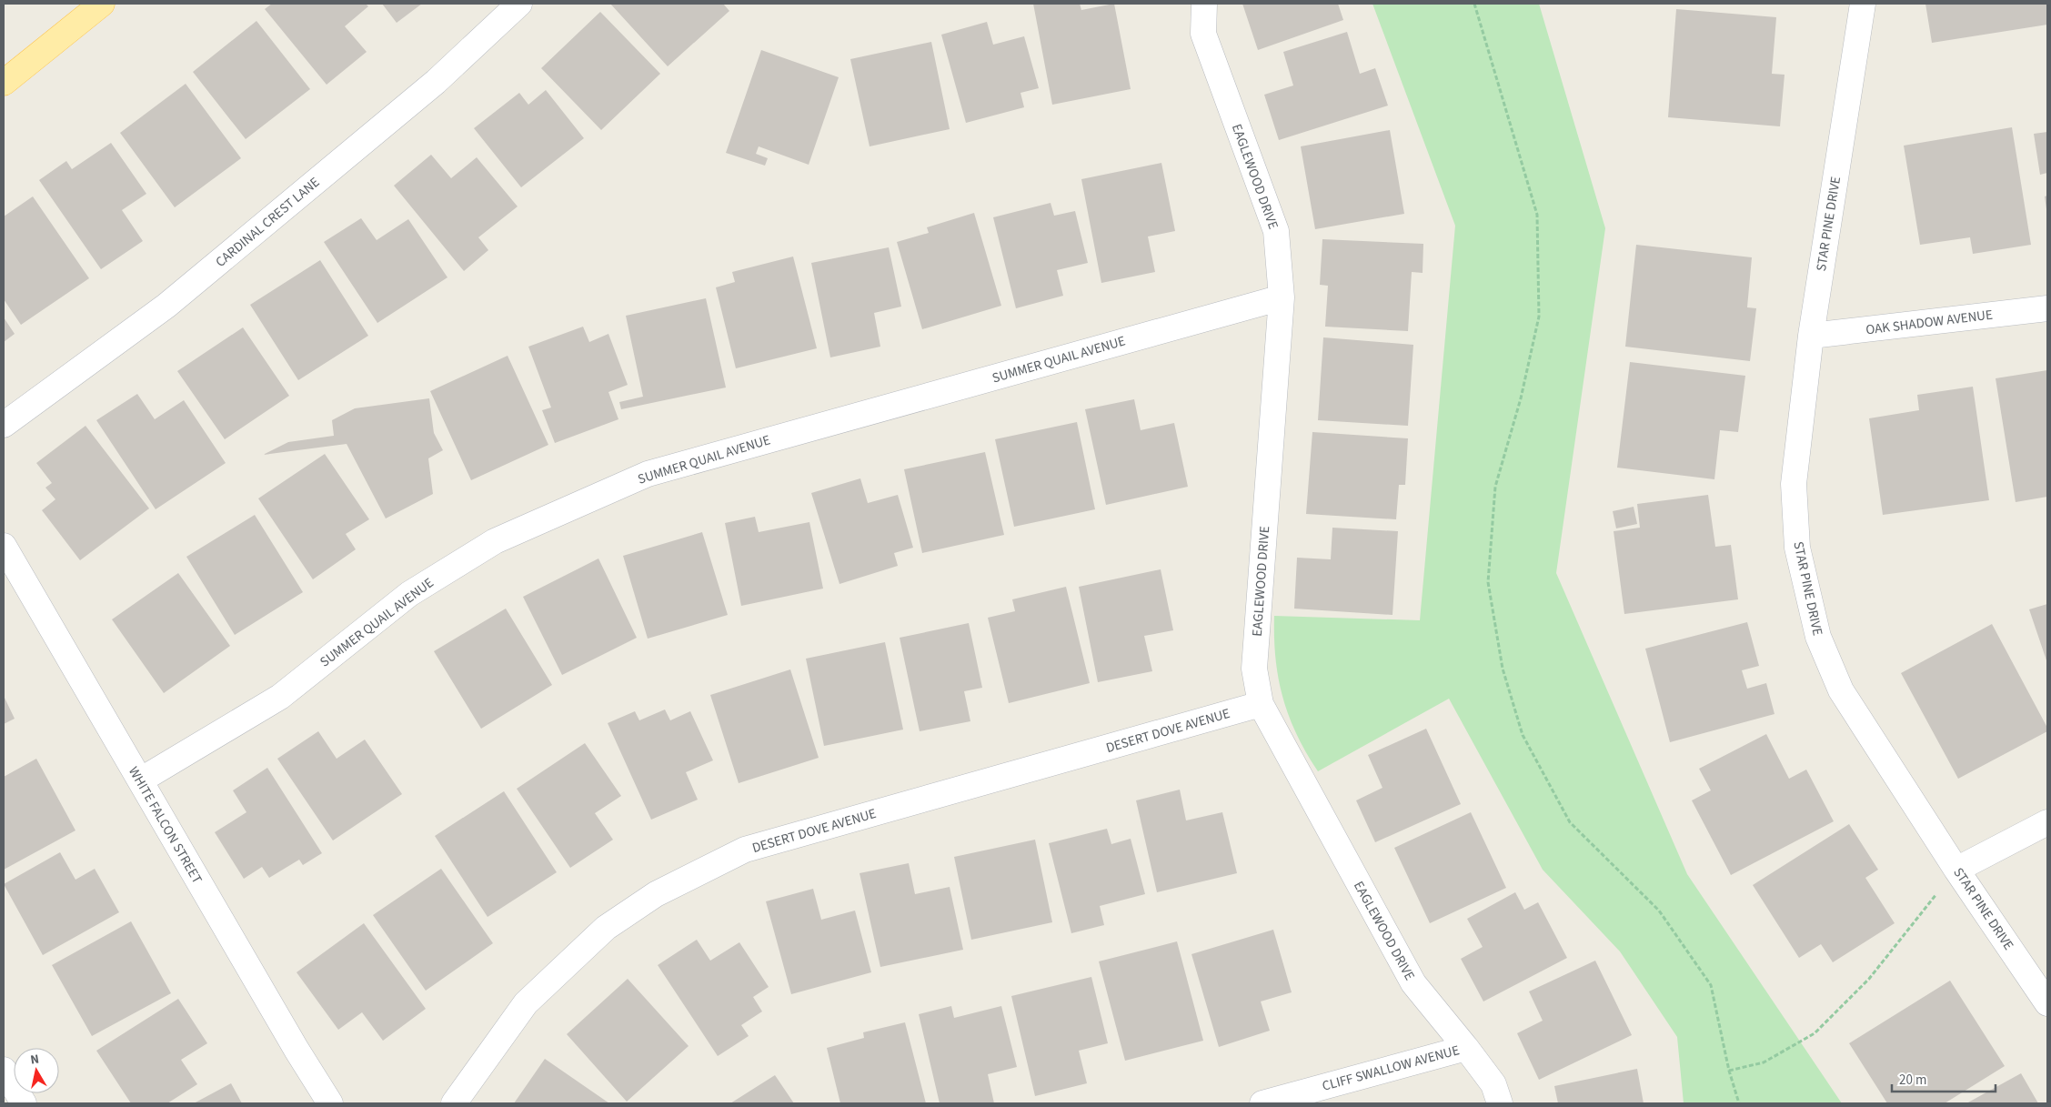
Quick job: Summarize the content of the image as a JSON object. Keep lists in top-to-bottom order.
{
  "streets": {
    "street": [
      "EAGLEWOOD DRIVE",
      "CARDINAL CREST LANE",
      "STAR PINE DRIVE",
      "OAK SHADOW AVENUE",
      "SUMMER QUAIL AVENUE",
      "DESERT DOVE AVENUE",
      "WHITE FALCON STREET",
      "CLIFF SWALLOW AVENUE"
    ]
  },
  "crossings": [
    ["EAGLEWOOD DRIVE", "SUMMER QUAIL AVENUE"],
    ["EAGLEWOOD DRIVE", "DESERT DOVE AVENUE"],
    ["EAGLEWOOD DRIVE", "CLIFF SWALLOW AVENUE"],
    ["STAR PINE DRIVE", "OAK SHADOW AVENUE"],
    ["SUMMER QUAIL AVENUE", "WHITE FALCON STREET"]
  ],
  "scale_bar": "20 m",
  "north": "top"
}
